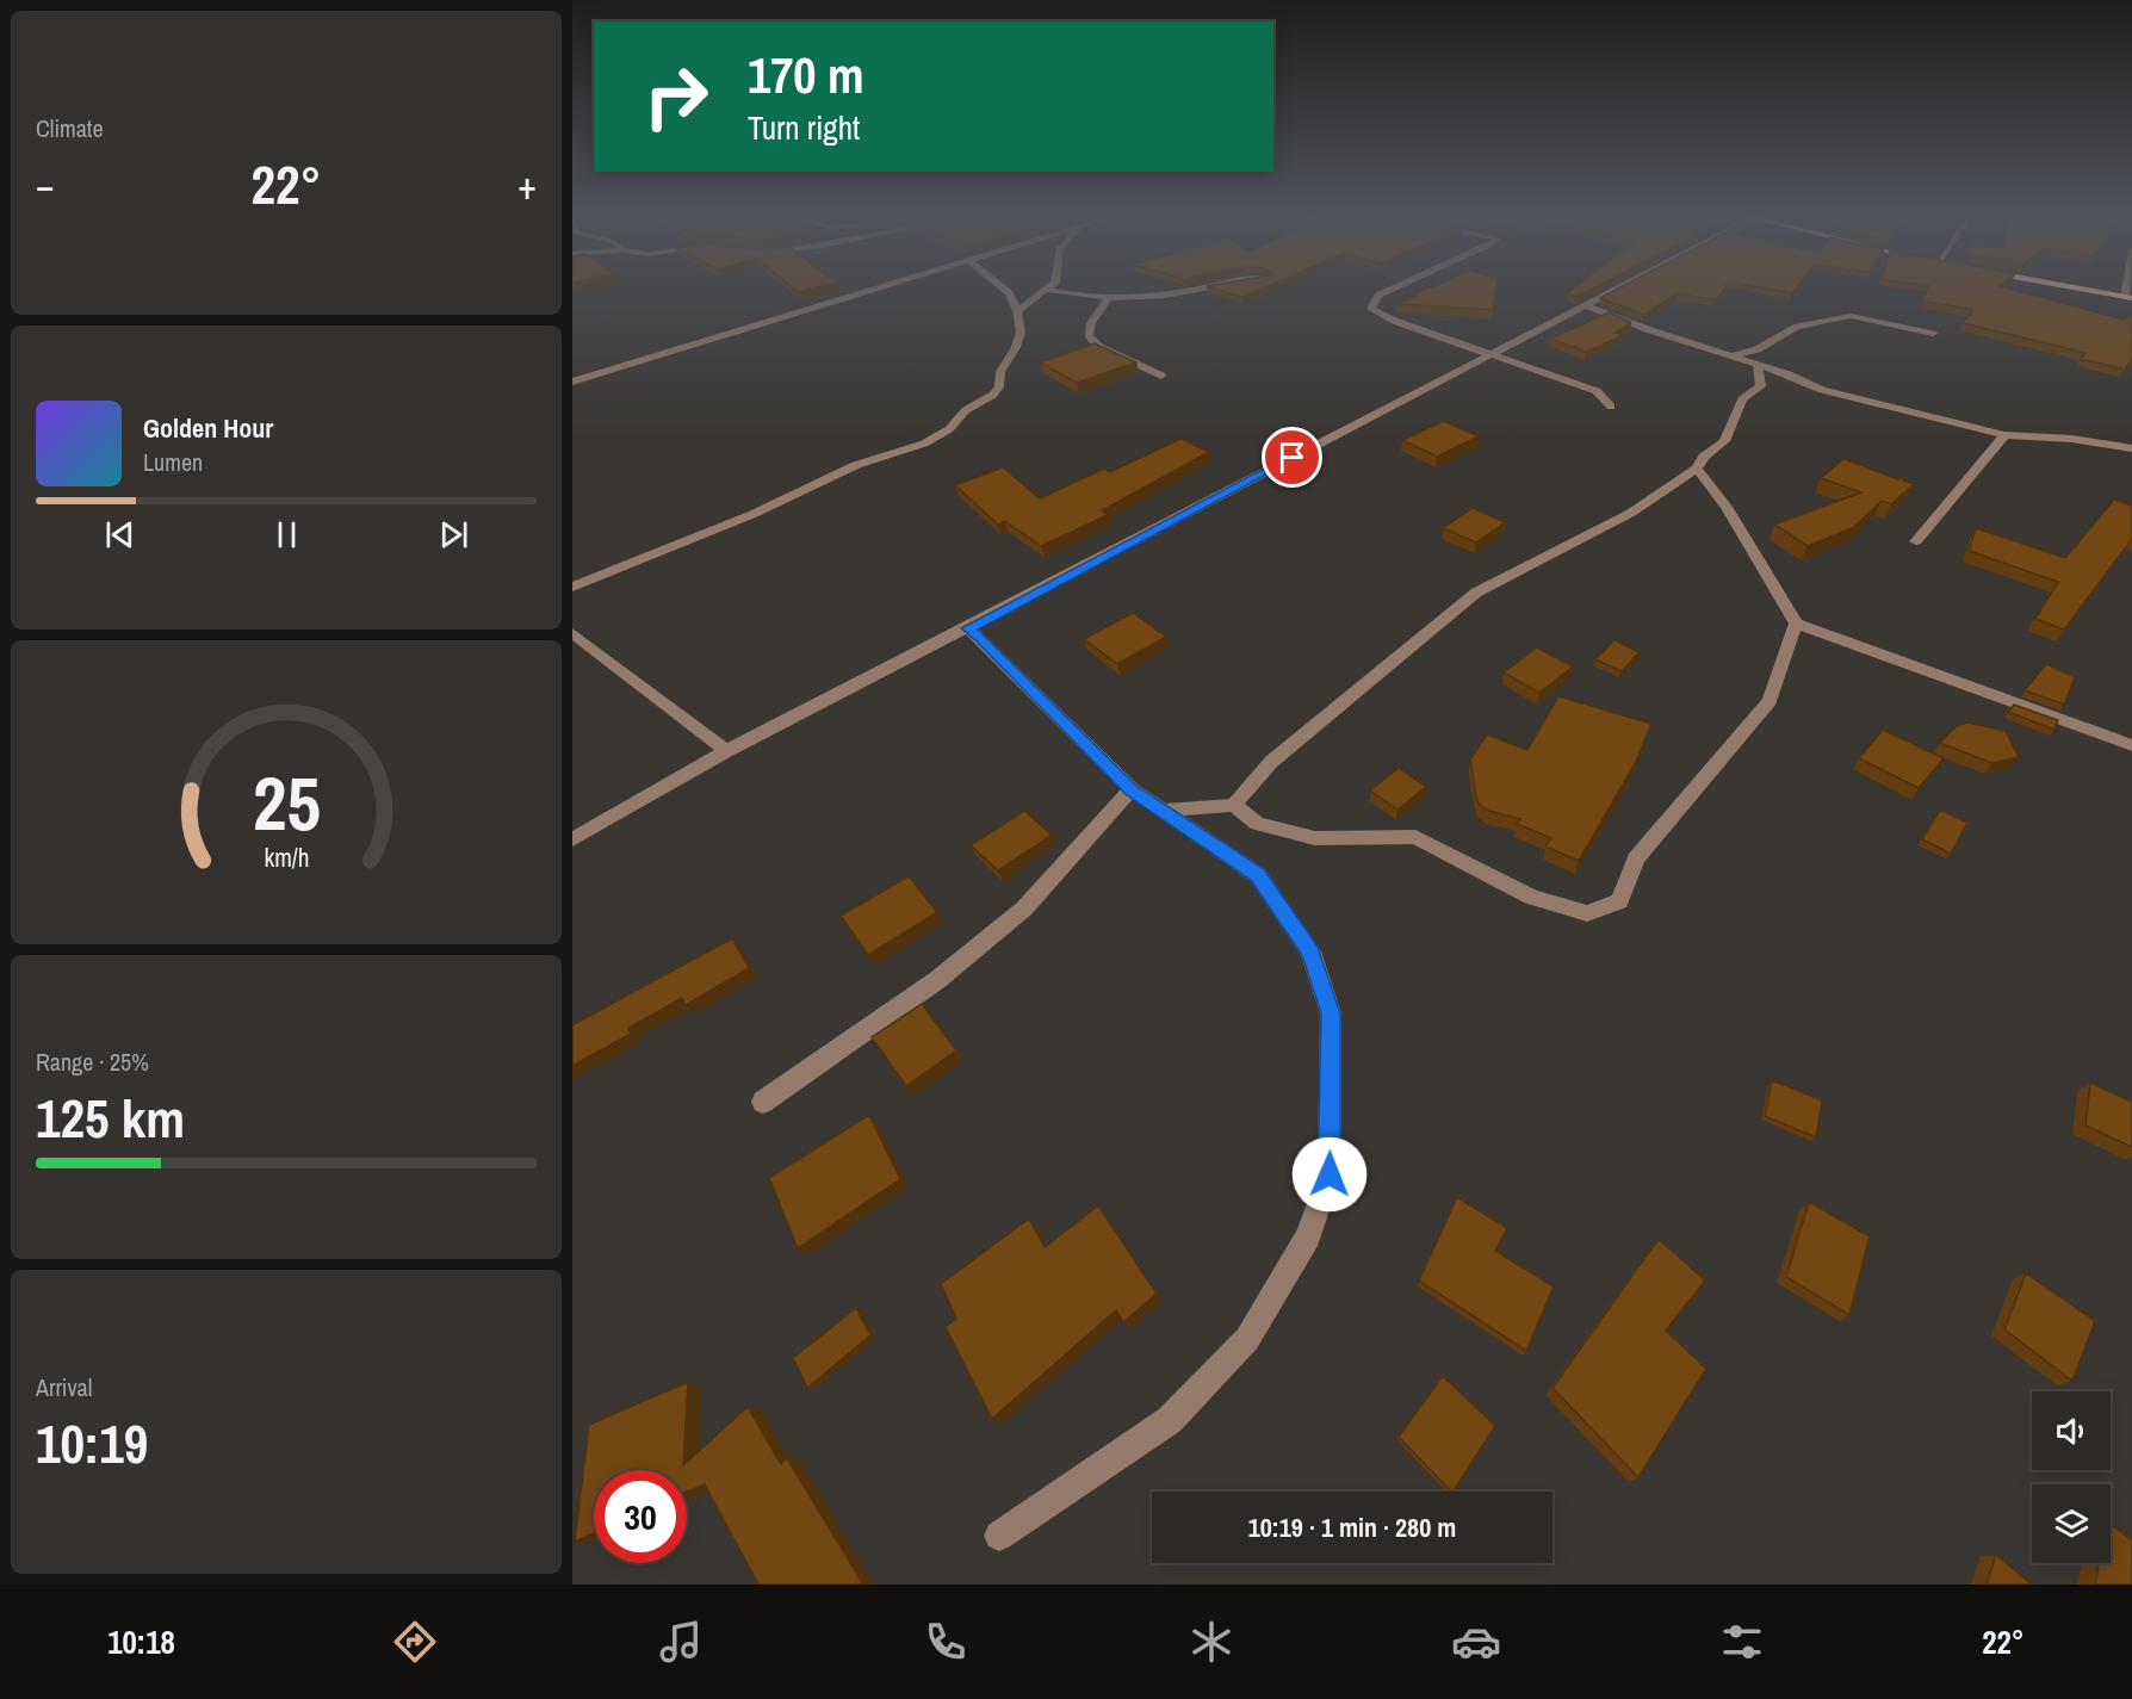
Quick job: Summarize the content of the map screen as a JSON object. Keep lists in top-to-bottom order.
{
  "page": {
    "tile": [
      "Climate",
      ["Range · 25%", "125 km"],
      ["Arrival", "10:19"]
    ],
    "turn": ["170 m", "Turn right"],
    "heat": ["−", "22°", "+"],
    "song": ["Golden Hour", "Lumen"],
    "limit": "30",
    "trip": "10:19 · 1 min · 280 m",
    "tabs": ["10:18", "22°"],
    "gauge": ["25", "km/h"]
  }
}
